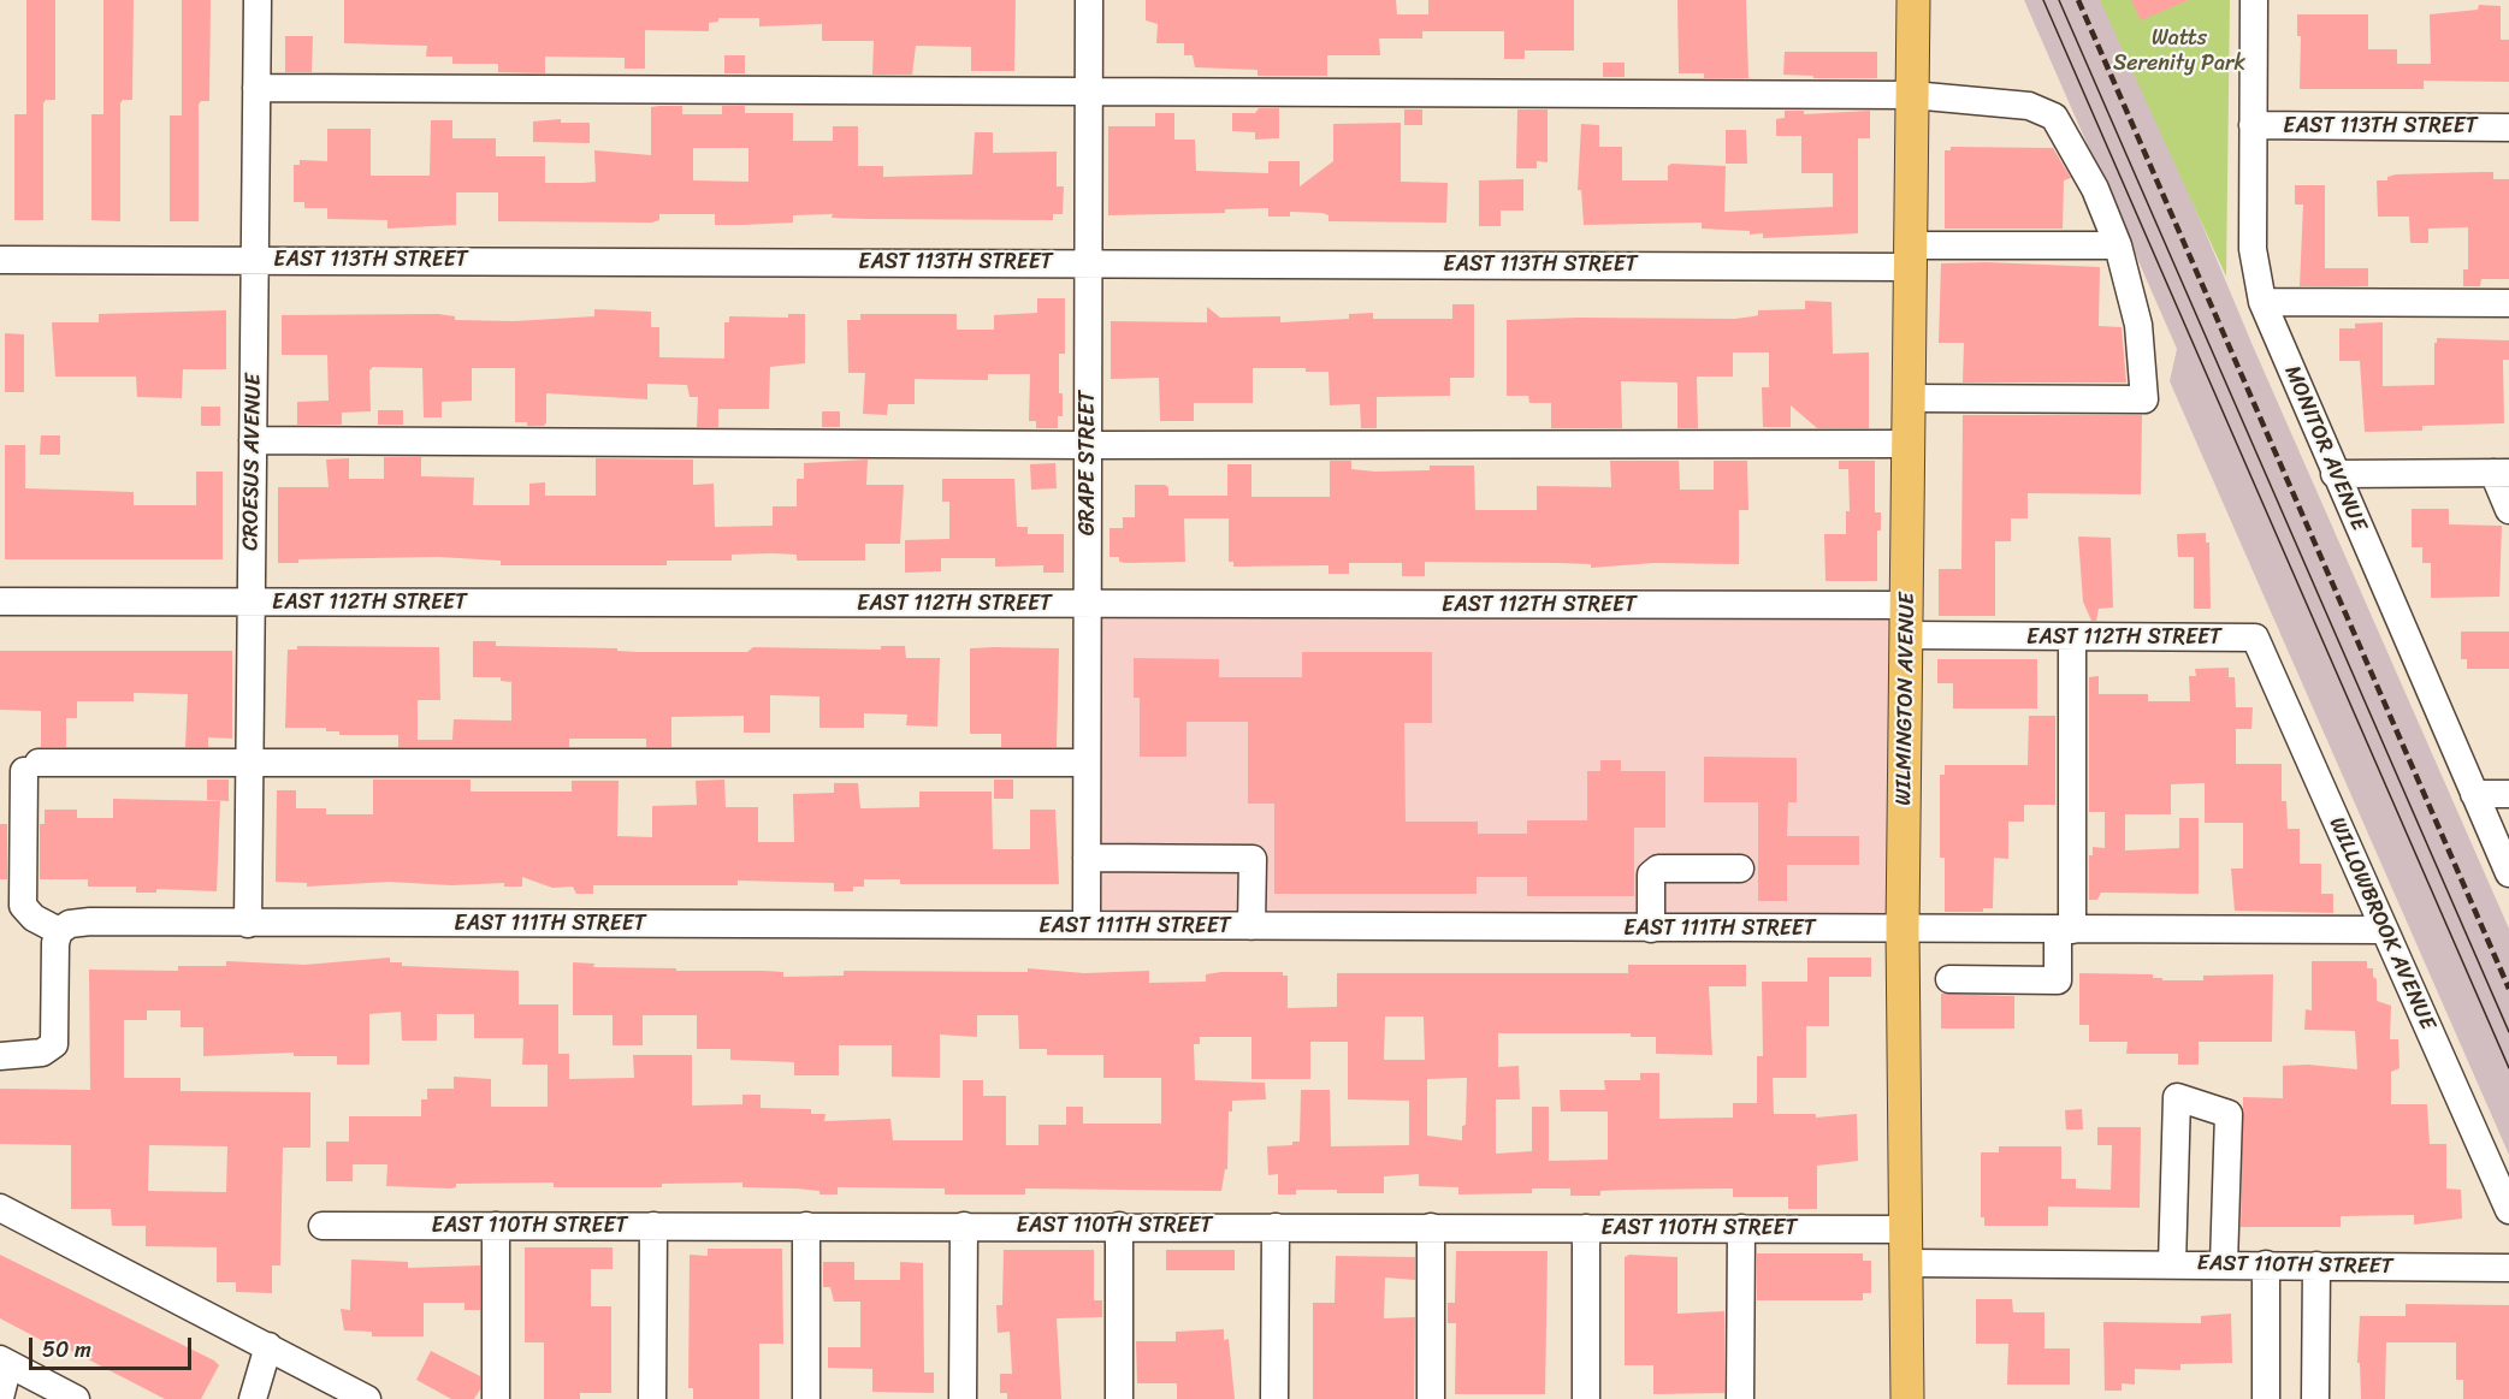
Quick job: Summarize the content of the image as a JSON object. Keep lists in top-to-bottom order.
{
  "streets": {
    "main road": ["WILMINGTON AVENUE"],
    "street": [
      "EAST 113TH STREET",
      "MONITOR AVENUE",
      "CROESUS AVENUE",
      "GRAPE STREET",
      "EAST 112TH STREET",
      "EAST 111TH STREET",
      "WILLOWBROOK AVENUE",
      "EAST 110TH STREET"
    ]
  },
  "crossings": [
    ["EAST 113TH STREET", "MONITOR AVENUE"],
    ["EAST 113TH STREET", "CROESUS AVENUE"],
    ["EAST 113TH STREET", "GRAPE STREET"],
    ["EAST 113TH STREET", "WILMINGTON AVENUE"],
    ["CROESUS AVENUE", "EAST 112TH STREET"],
    ["CROESUS AVENUE", "EAST 111TH STREET"],
    ["GRAPE STREET", "EAST 112TH STREET"],
    ["GRAPE STREET", "EAST 111TH STREET"],
    ["EAST 112TH STREET", "WILMINGTON AVENUE"],
    ["EAST 112TH STREET", "WILLOWBROOK AVENUE"],
    ["WILMINGTON AVENUE", "EAST 111TH STREET"],
    ["WILMINGTON AVENUE", "EAST 110TH STREET"],
    ["EAST 111TH STREET", "WILLOWBROOK AVENUE"]
  ],
  "parks": ["Watts Serenity Park"],
  "scale_bar": "50 m"
}
